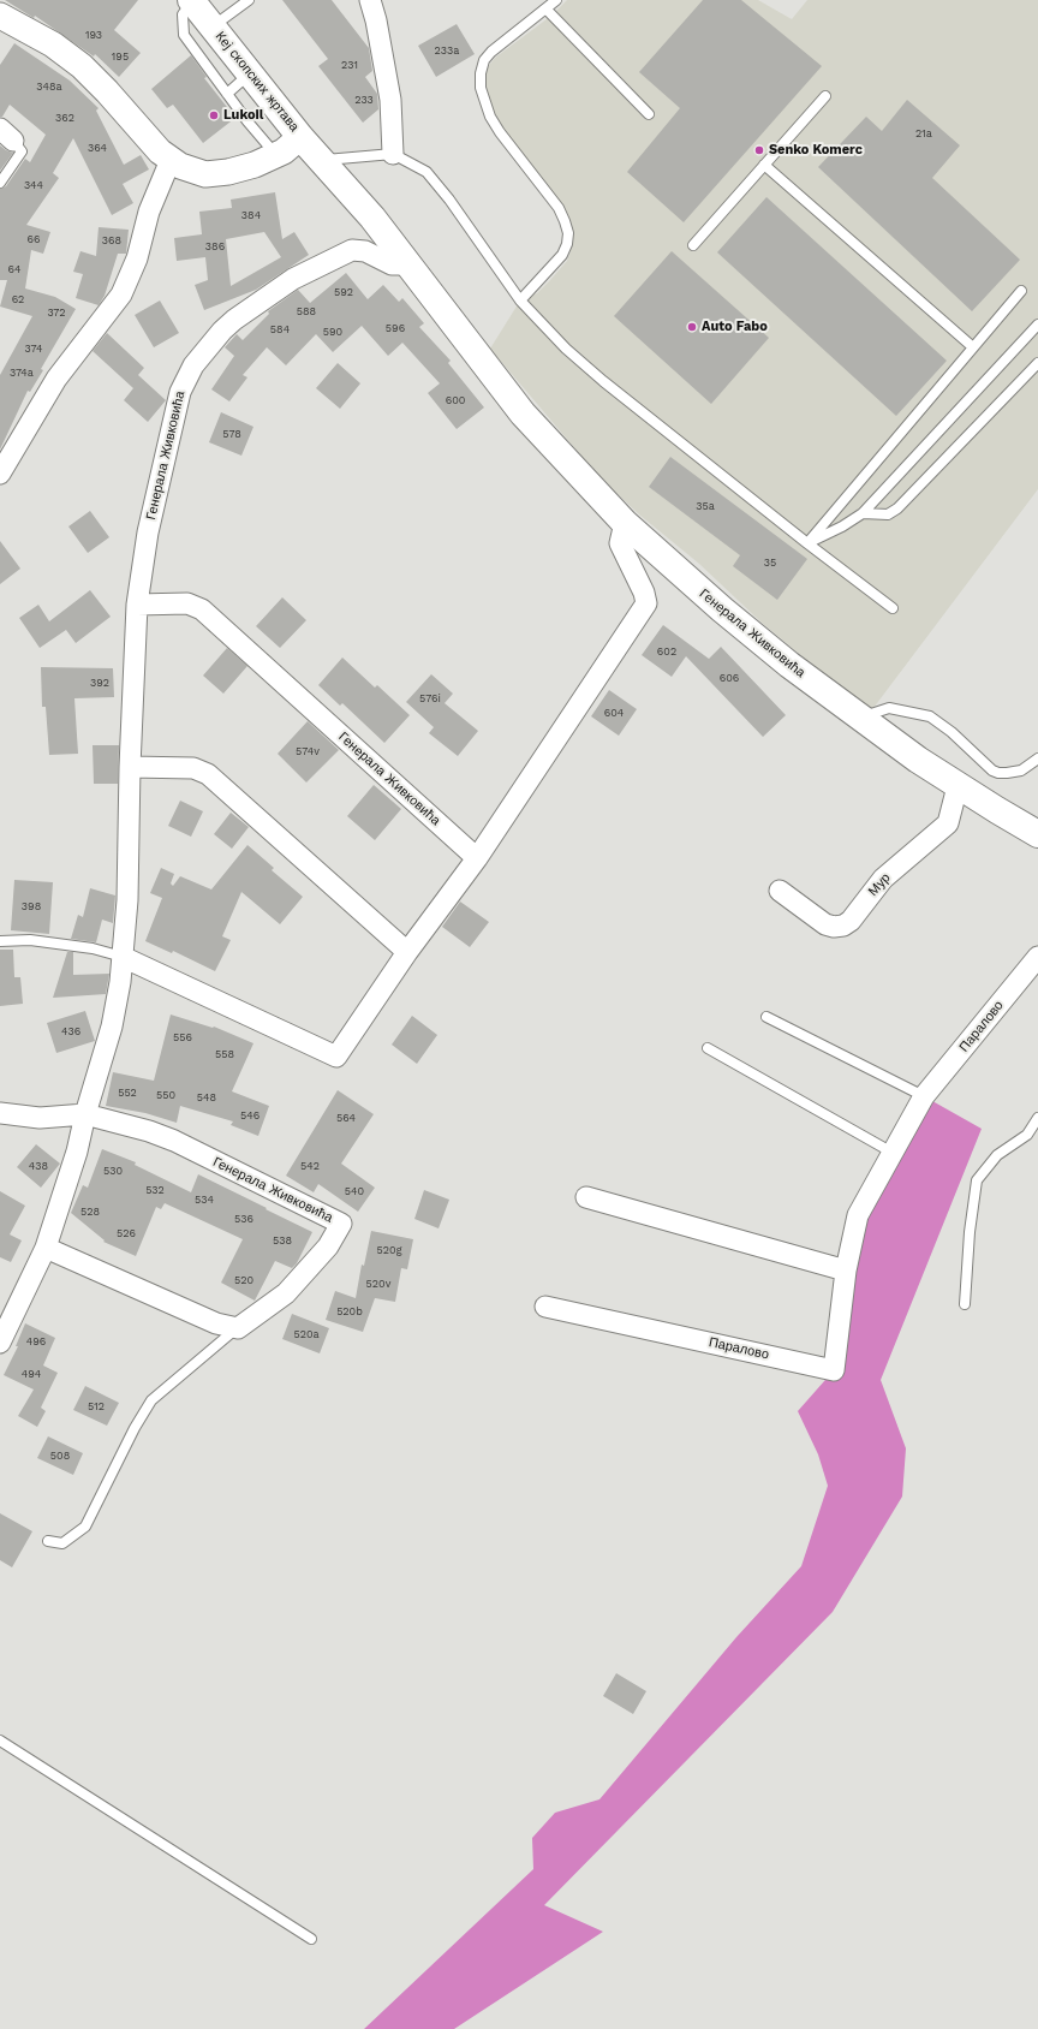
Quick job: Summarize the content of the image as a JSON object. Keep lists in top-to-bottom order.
{
  "streets": {
    "main road": ["Кеј скопских жртава", "Генерала Живковића"],
    "street": ["Мур", "Паралово"]
  },
  "crossings": [
    ["Кеј скопских жртава", "Генерала Живковића"],
    ["Генерала Живковића", "Мур"]
  ],
  "places": ["Lukoil", "Senko Komerc", "Auto Fabo"],
  "house_numbers": [
    "193",
    "233a",
    "195",
    "231",
    "348a",
    "233",
    "362",
    "21a",
    "364",
    "344",
    "384",
    "66",
    "368",
    "386",
    "64",
    "592",
    "62",
    "588",
    "372",
    "596",
    "584",
    "590",
    "374",
    "374a",
    "600",
    "578",
    "35a",
    "35",
    "602",
    "606",
    "392",
    "576i",
    "604",
    "574v",
    "398",
    "436",
    "556",
    "558",
    "552",
    "550",
    "548",
    "546",
    "564",
    "438",
    "542",
    "530",
    "532",
    "540",
    "534",
    "528",
    "536",
    "526",
    "538",
    "520g",
    "520",
    "520v",
    "520b",
    "520a",
    "496",
    "494",
    "512",
    "508"
  ]
}
